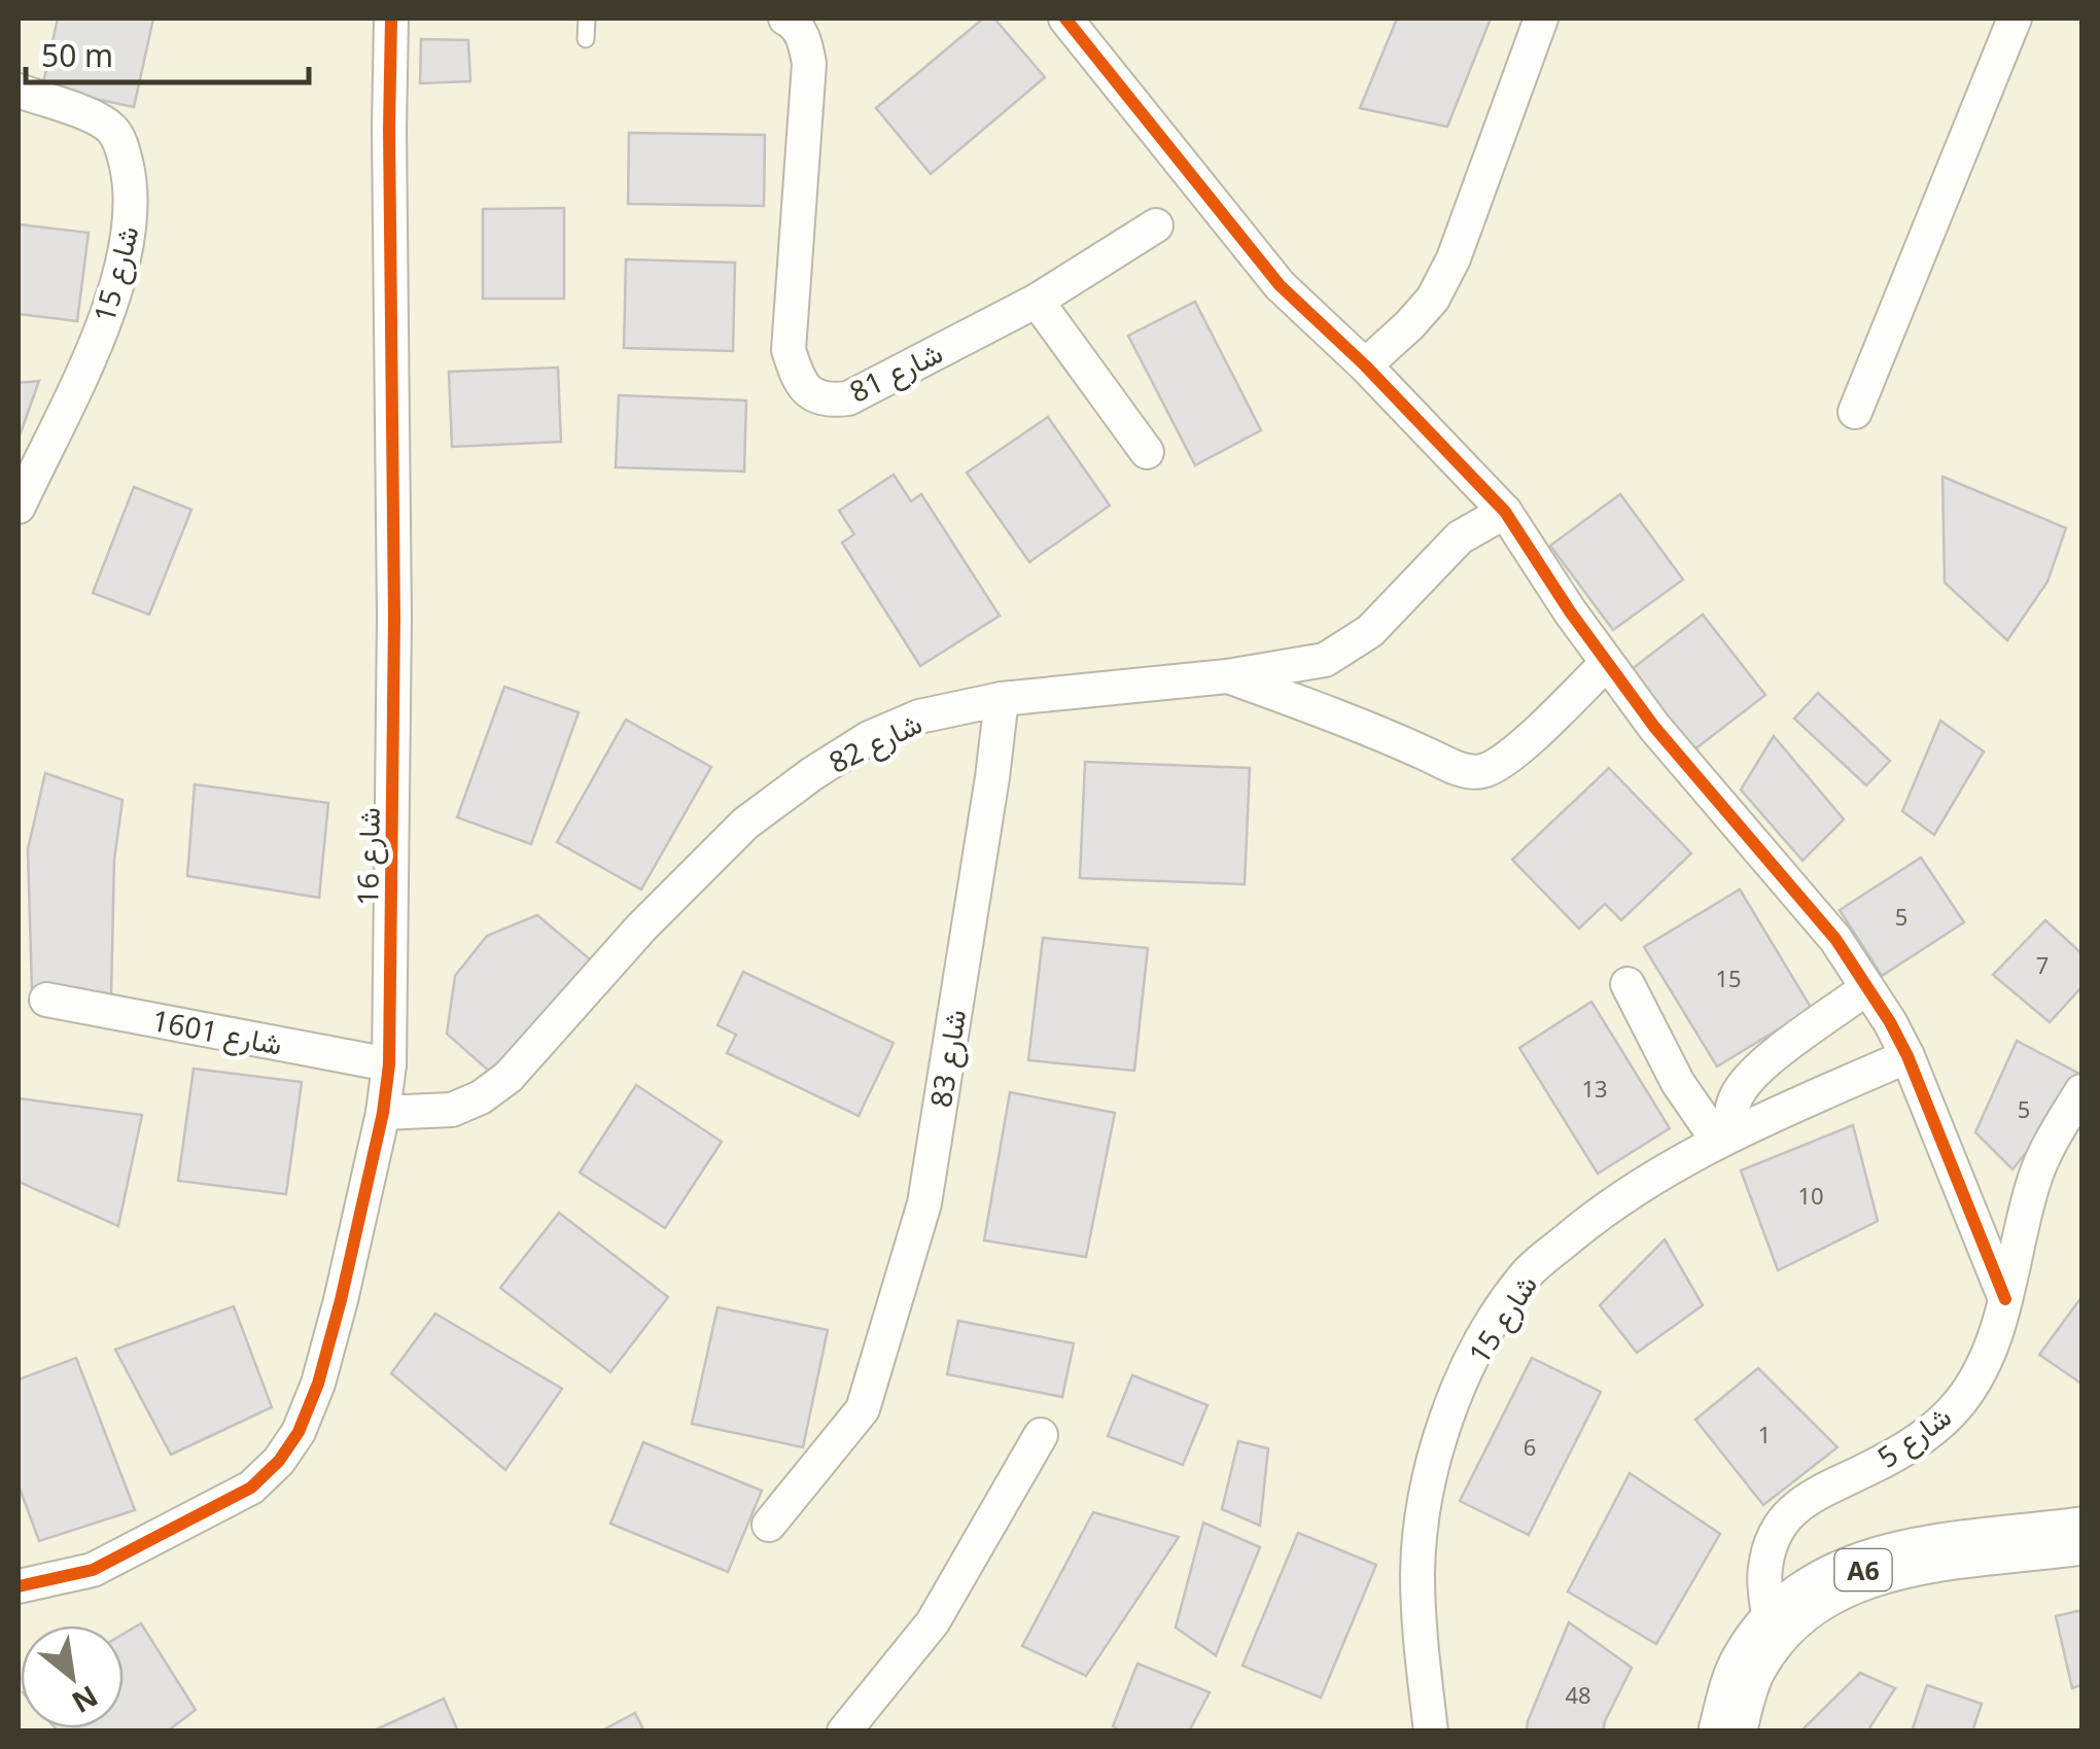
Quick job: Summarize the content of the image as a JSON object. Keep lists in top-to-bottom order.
{
  "streets": {
    "highway": ["A6"],
    "street": [
      "شارع 15",
      "شارع 81",
      "شارع 82",
      "شارع 16",
      "شارع 1601",
      "شارع 83",
      "شارع 5"
    ]
  },
  "crossings": [
    ["شارع 82", "شارع 16"],
    ["شارع 82", "شارع 83"],
    ["شارع 16", "شارع 1601"],
    ["شارع 5", "A6"]
  ],
  "house_numbers": [
    "5",
    "7",
    "15",
    "13",
    "5",
    "10",
    "1",
    "6",
    "48"
  ],
  "scale_bar": "50 m",
  "north": "bottom right"
}
